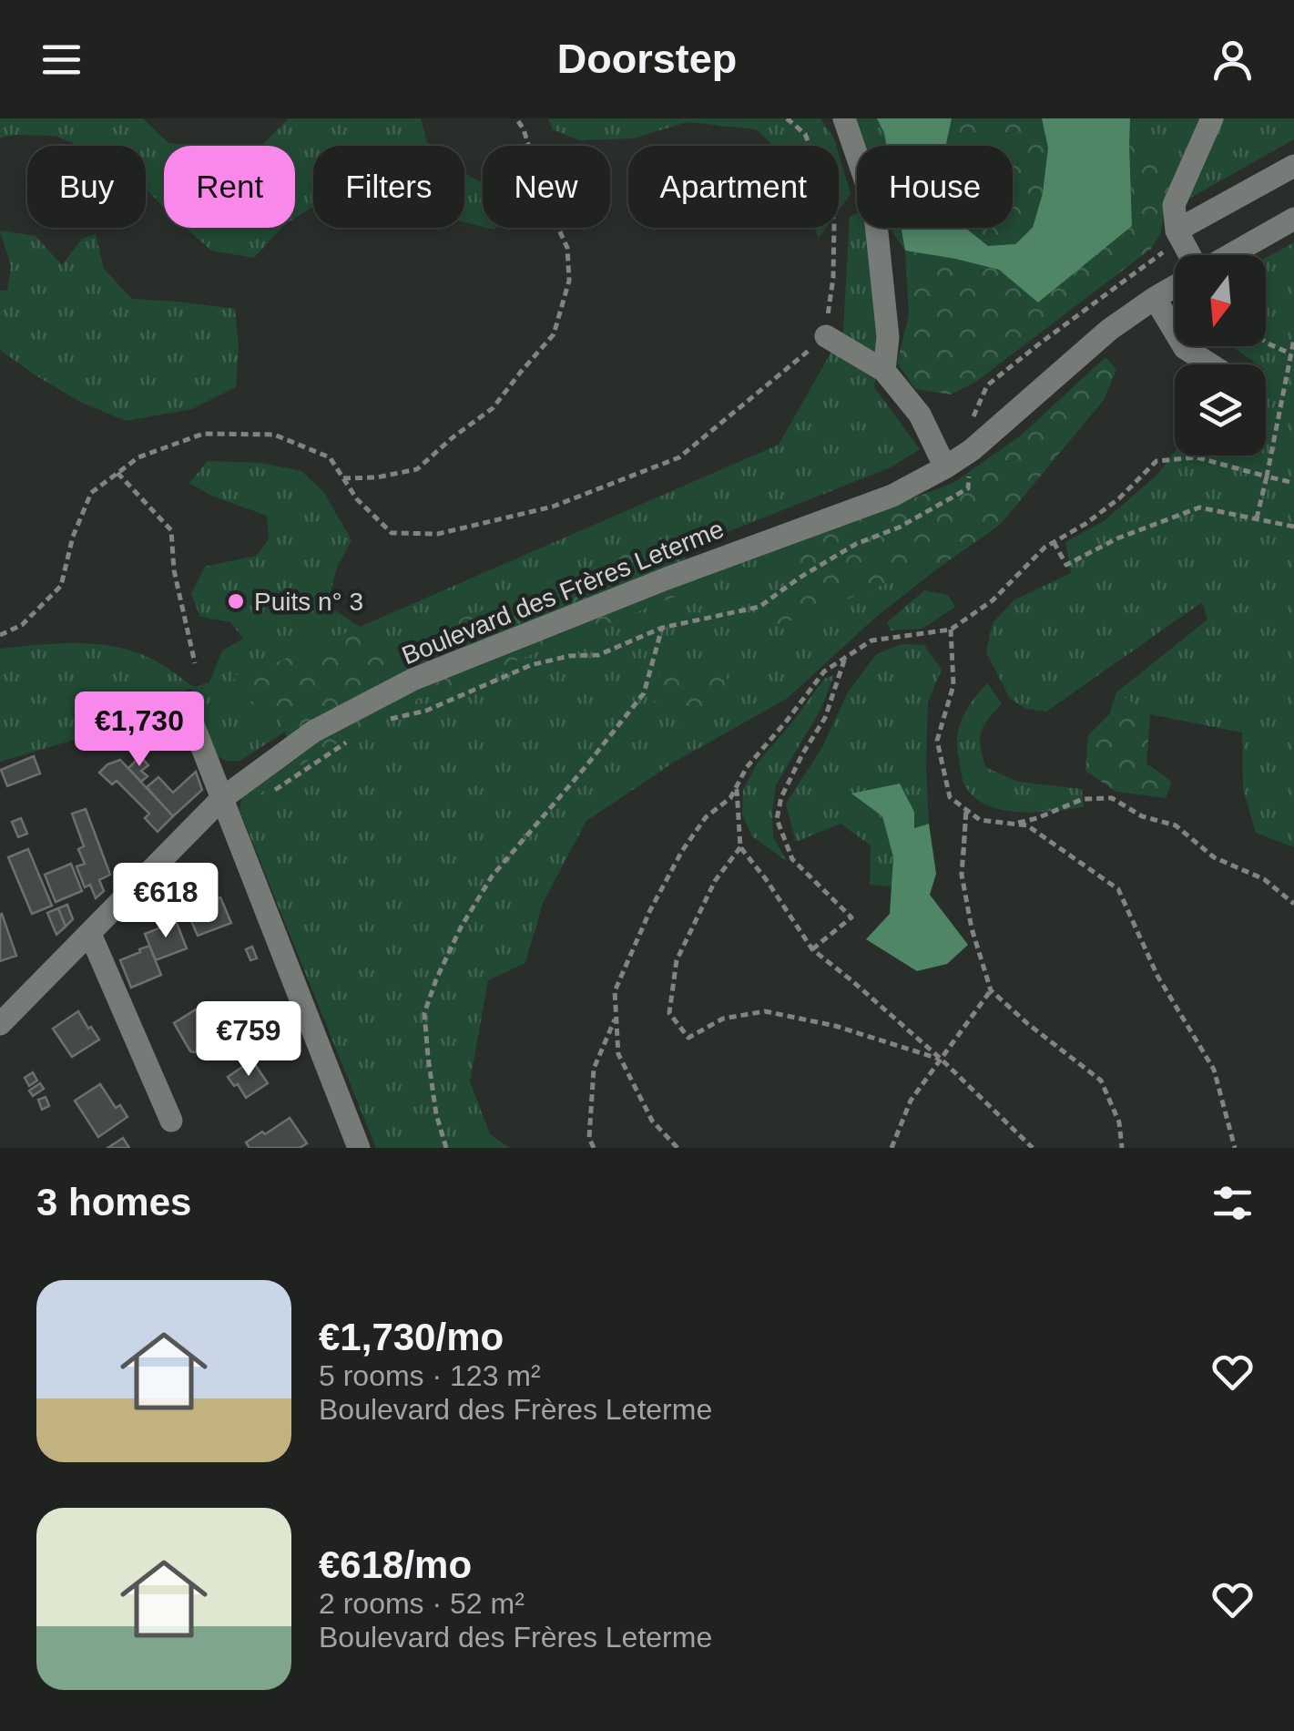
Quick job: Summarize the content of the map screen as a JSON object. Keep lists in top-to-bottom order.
{
  "streets": {
    "street": ["Boulevard des Frères Leterme"]
  },
  "places": ["Puits n° 3"],
  "north": "bottom",
  "page": {
    "header": "Doorstep",
    "chip": [
      "Buy",
      "Rent",
      "Filters",
      "New",
      "Apartment",
      "House"
    ],
    "price": ["€1,730", "€618", "€759"],
    "heading": "3 homes",
    "list": [
      {
        "name": "€1,730/mo",
        "note": "5 rooms · 123 m² · Boulevard des Frères Leterme"
      },
      {
        "name": "€618/mo",
        "note": "2 rooms · 52 m² · Boulevard des Frères Leterme"
      }
    ]
  }
}
